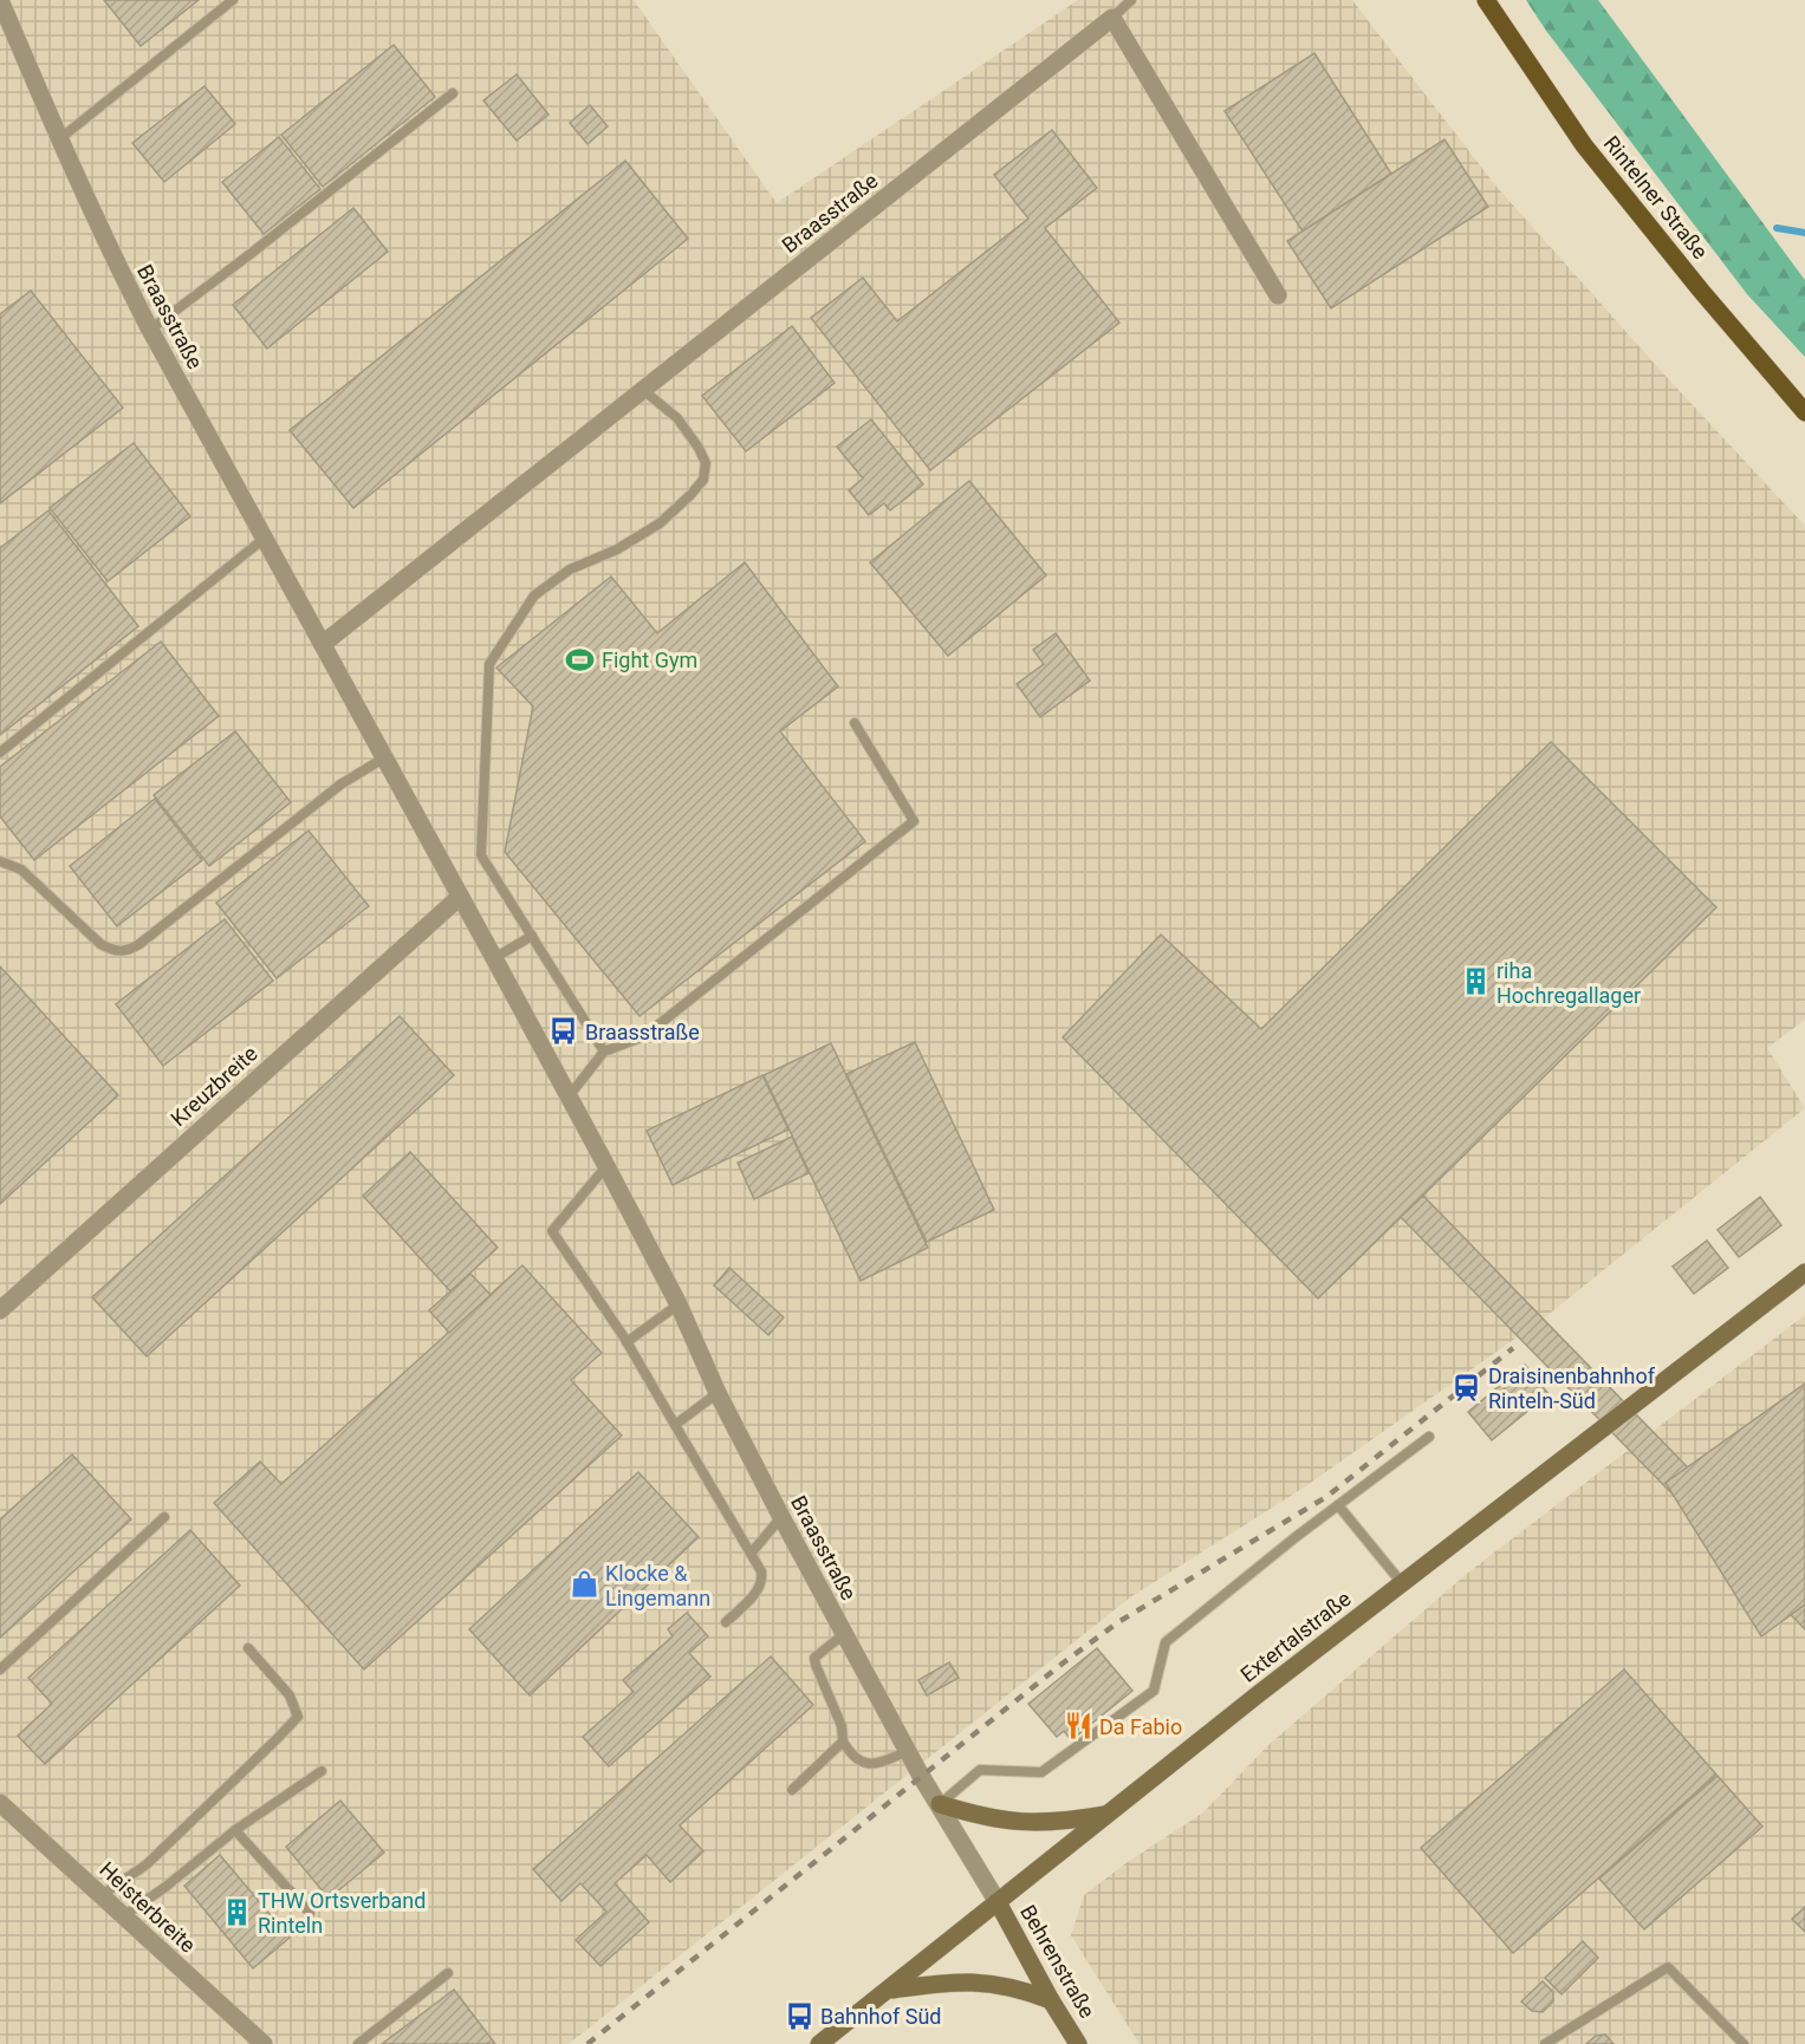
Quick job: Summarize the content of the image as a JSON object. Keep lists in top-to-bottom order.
{
  "streets": {
    "main road": ["Rintelner Straße", "Extertalstraße", "Behrenstraße"],
    "street": ["Braasstraße", "Kreuzbreite", "Heisterbreite"]
  },
  "crossings": [
    ["Braasstraße", "Kreuzbreite"],
    ["Braasstraße", "Extertalstraße"],
    ["Braasstraße", "Behrenstraße"],
    ["Extertalstraße", "Behrenstraße"]
  ],
  "places": {
    "sports": ["Fight Gym"],
    "building": ["riha Hochregallager", "THW Ortsverband Rinteln"],
    "bus stop": ["Braasstraße", "Bahnhof Süd"],
    "station": ["Draisinenbahnhof Rinteln-Süd"],
    "shop": ["Klocke & Lingemann"],
    "restaurant": ["Da Fabio"]
  }
}
